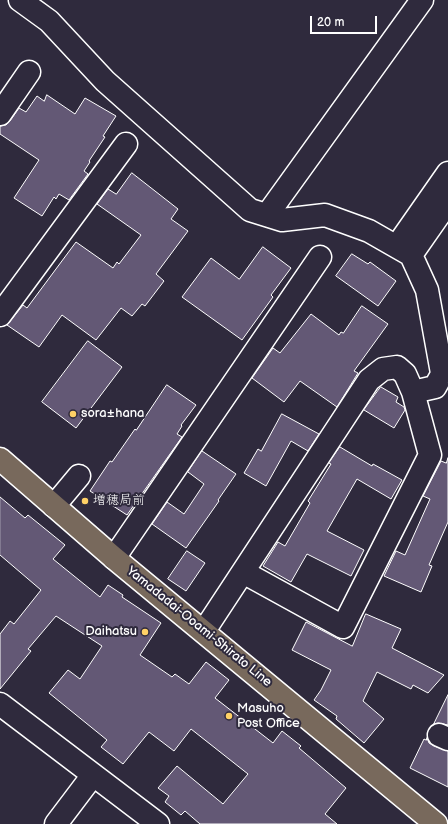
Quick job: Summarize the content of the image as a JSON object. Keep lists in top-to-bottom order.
{
  "streets": {
    "main road": ["Yamadadai-Ooami-Shirato Line"]
  },
  "places": [
    "sora±hana",
    "増穂局前",
    "Daihatsu",
    "Masuho Post Office"
  ],
  "scale_bar": "20 m"
}
